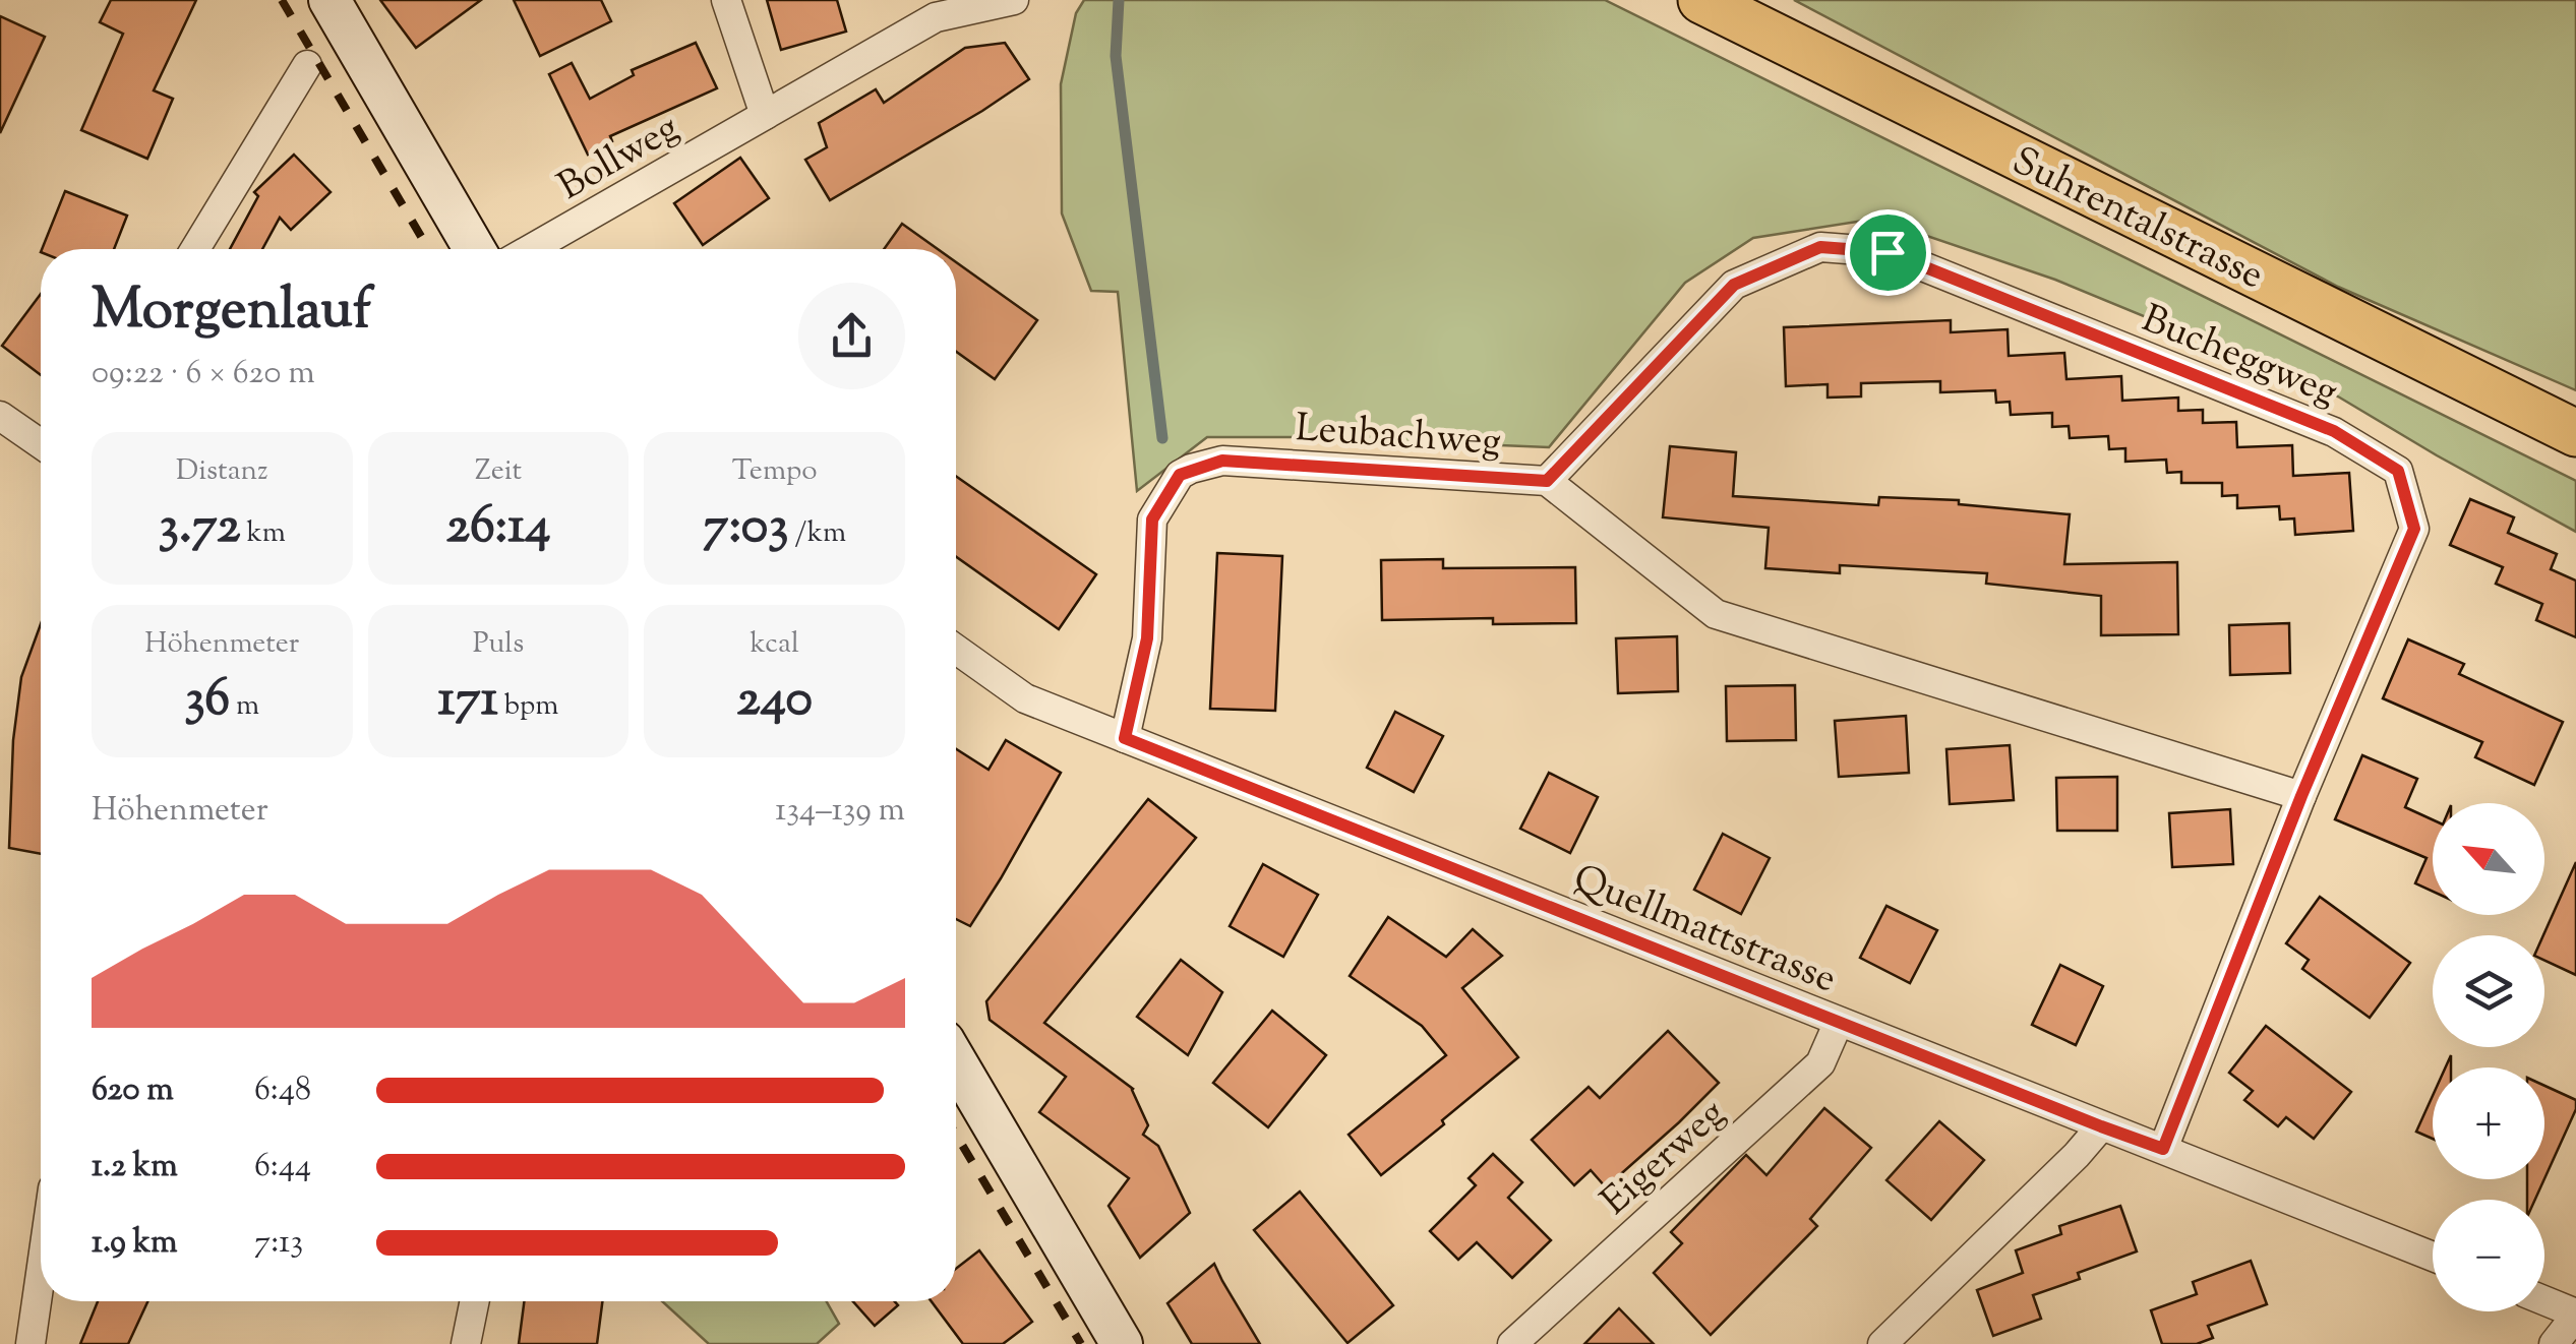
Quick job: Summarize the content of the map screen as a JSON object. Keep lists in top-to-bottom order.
{
  "streets": {
    "main road": ["Suhrentalstrasse"],
    "street": [
      "Bollweg",
      "Bucheggweg",
      "Leubachweg",
      "Quellmattstrasse",
      "Eigerweg"
    ]
  },
  "crossings": [
    ["Bucheggweg", "Leubachweg"],
    ["Bucheggweg", "Quellmattstrasse"],
    ["Leubachweg", "Quellmattstrasse"],
    ["Quellmattstrasse", "Eigerweg"]
  ],
  "north": "top left",
  "page": {
    "heading": ["Morgenlauf", "09:22 · 6 × 620 m"],
    "stats": [
      ["Distanz", "3.72 km"],
      ["Zeit", "26:14"],
      ["Tempo", "7:03 /km"],
      ["Höhenmeter", "36 m"],
      ["Puls", "171 bpm"],
      ["kcal", "240"]
    ],
    "chart": ["Höhenmeter", "134–139 m"],
    "map_buttons": ["+", "−"],
    "list": [
      {
        "name": "620 m",
        "note": "6:48"
      },
      {
        "name": "1.2 km",
        "note": "6:44"
      },
      {
        "name": "1.9 km",
        "note": "7:13"
      }
    ]
  }
}
